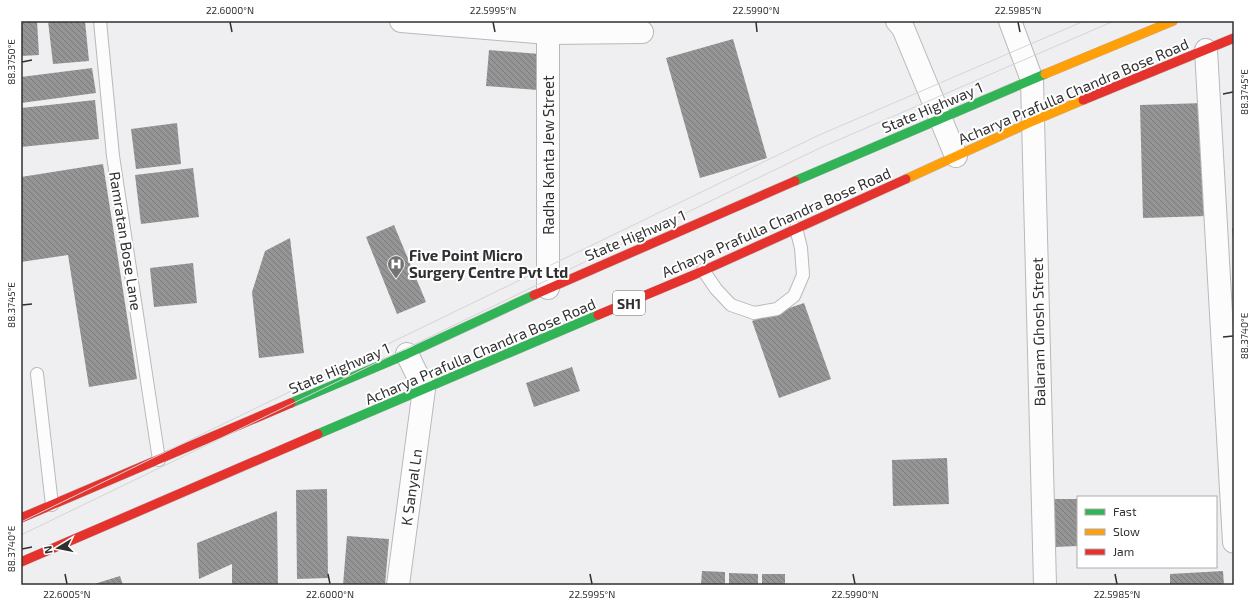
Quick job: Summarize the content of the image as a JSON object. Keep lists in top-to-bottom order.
{
  "streets": {
    "main road": ["Acharya Prafulla Chandra Bose Road", "State Highway 1", "SH1"],
    "street": ["Radha Kanta Jew Street", "Balaram Ghosh Street", "K Sanyal Ln"],
    "lane": ["Ramratan Bose Lane"]
  },
  "crossings": [
    ["Acharya Prafulla Chandra Bose Road", "Balaram Ghosh Street"],
    ["Acharya Prafulla Chandra Bose Road", "K Sanyal Ln"],
    ["State Highway 1", "Radha Kanta Jew Street"],
    ["State Highway 1", "Ramratan Bose Lane"],
    ["State Highway 1", "Balaram Ghosh Street"]
  ],
  "places": {
    "hospital": ["Five Point Micro Surgery Centre Pvt Ltd"]
  },
  "legend": ["Fast", "Slow", "Jam"],
  "north": "left",
  "coordinates": [
    "22.6000°N",
    "22.5995°N",
    "22.5990°N",
    "22.5985°N",
    "88.3750°E",
    "88.3745°E",
    "88.3740°E",
    "22.6005°N"
  ]
}
